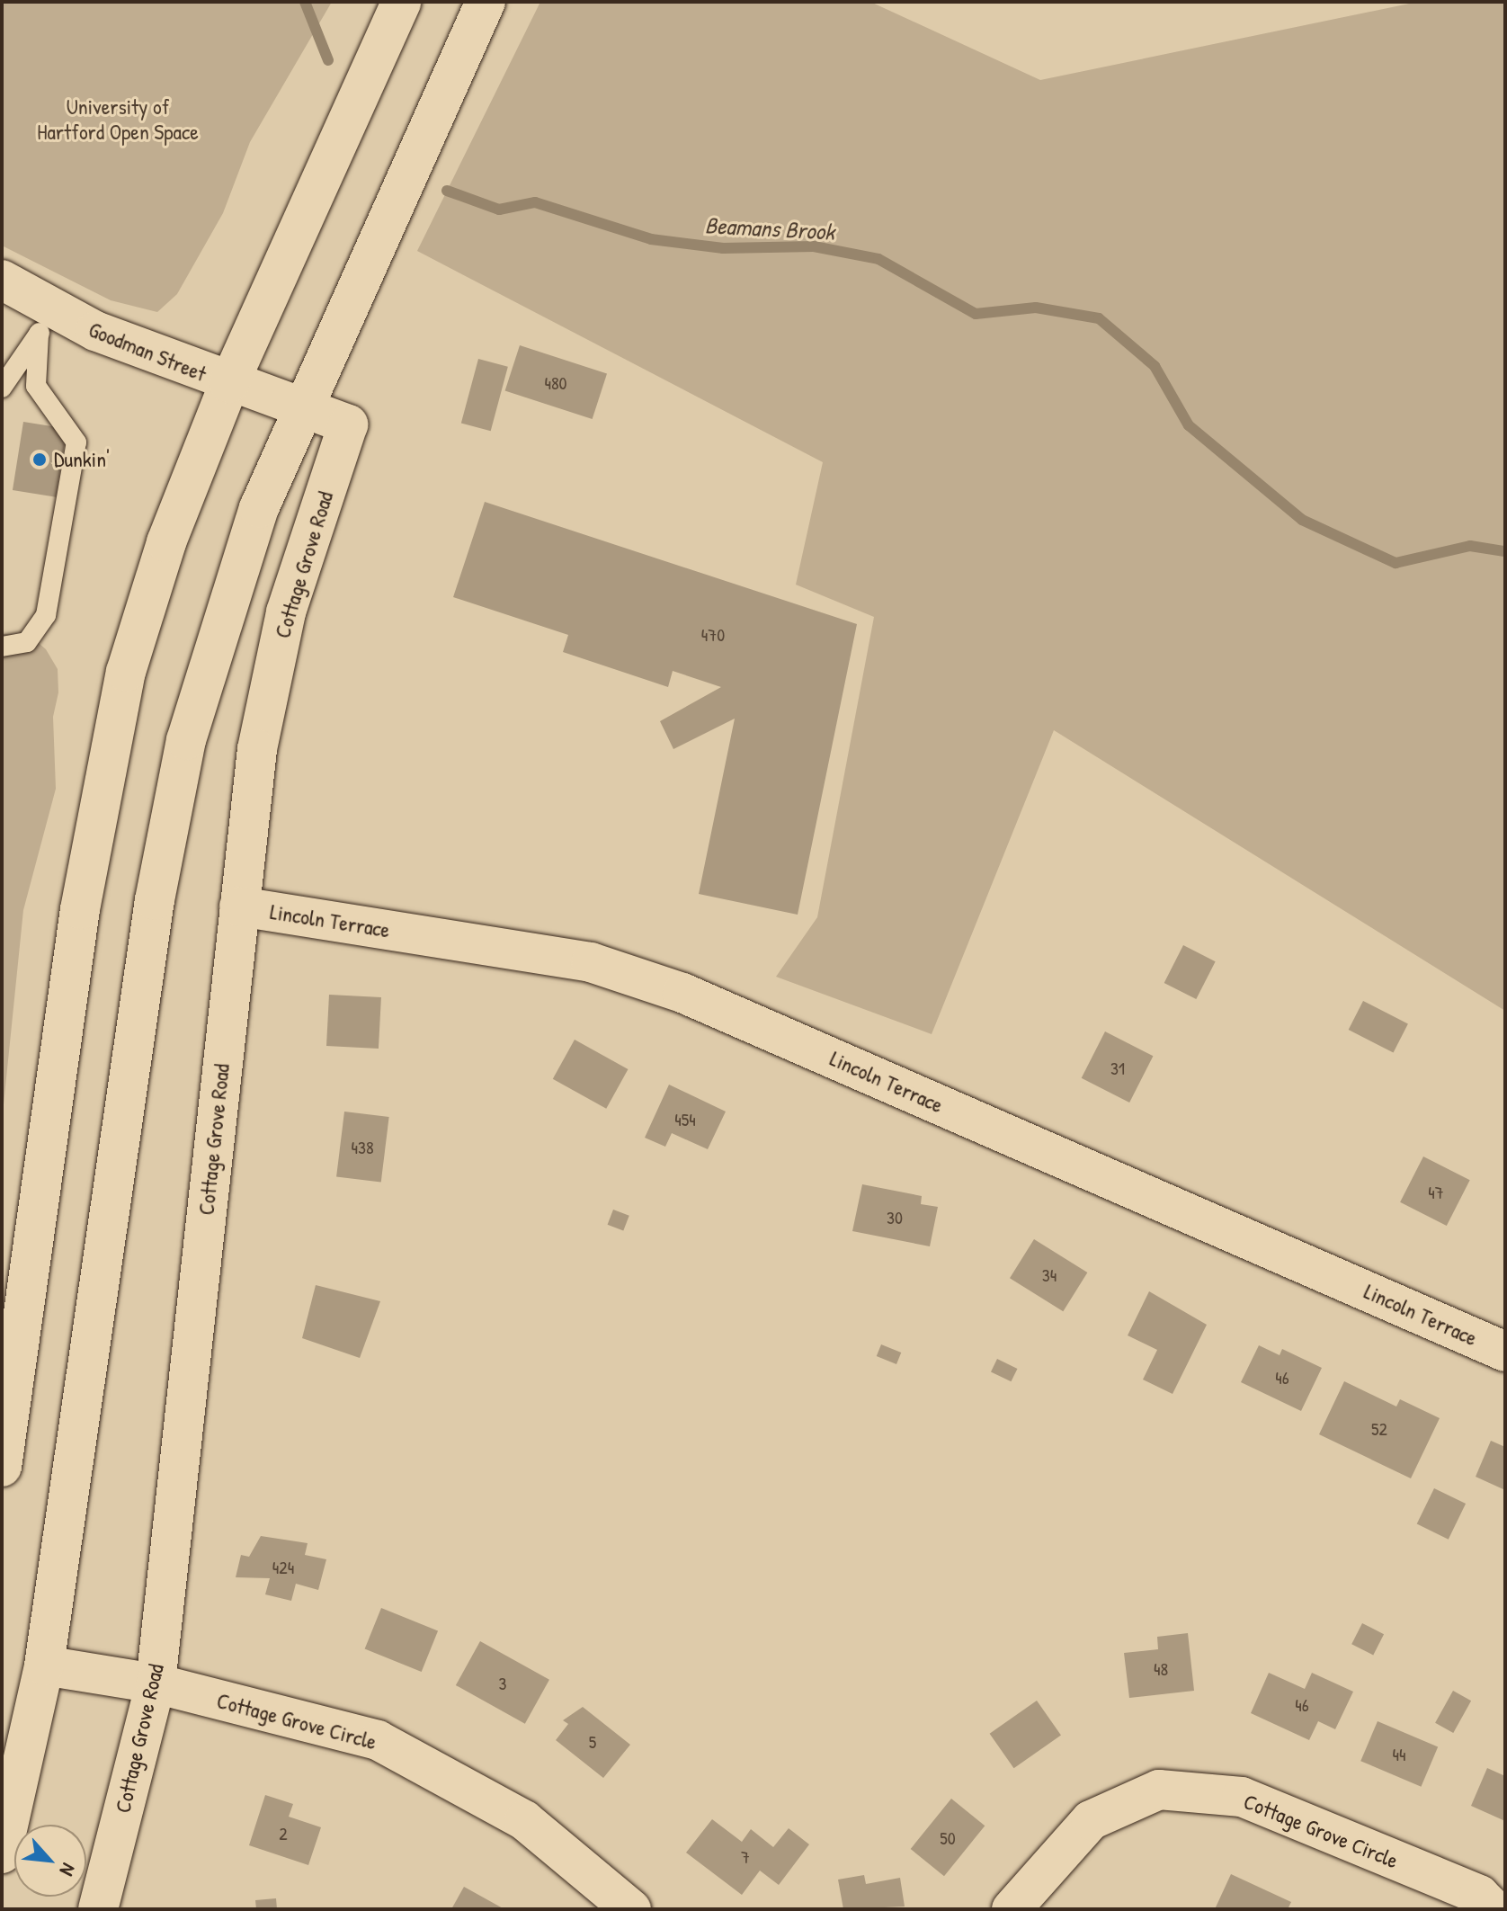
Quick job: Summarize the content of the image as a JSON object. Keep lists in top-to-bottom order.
{
  "streets": {
    "street": [
      "Goodman Street",
      "Cottage Grove Road",
      "Lincoln Terrace",
      "Cottage Grove Circle"
    ]
  },
  "crossings": [
    ["Goodman Street", "Cottage Grove Road"],
    ["Cottage Grove Road", "Lincoln Terrace"],
    ["Cottage Grove Road", "Cottage Grove Circle"]
  ],
  "water": ["Beamans Brook"],
  "parks": ["University of Hartford Open Space"],
  "places": ["Dunkin'"],
  "house_numbers": [
    "480",
    "470",
    "31",
    "454",
    "438",
    "47",
    "30",
    "34",
    "46",
    "52",
    "424",
    "48",
    "3",
    "46",
    "5",
    "44",
    "2",
    "50",
    "7"
  ],
  "north": "bottom right"
}
